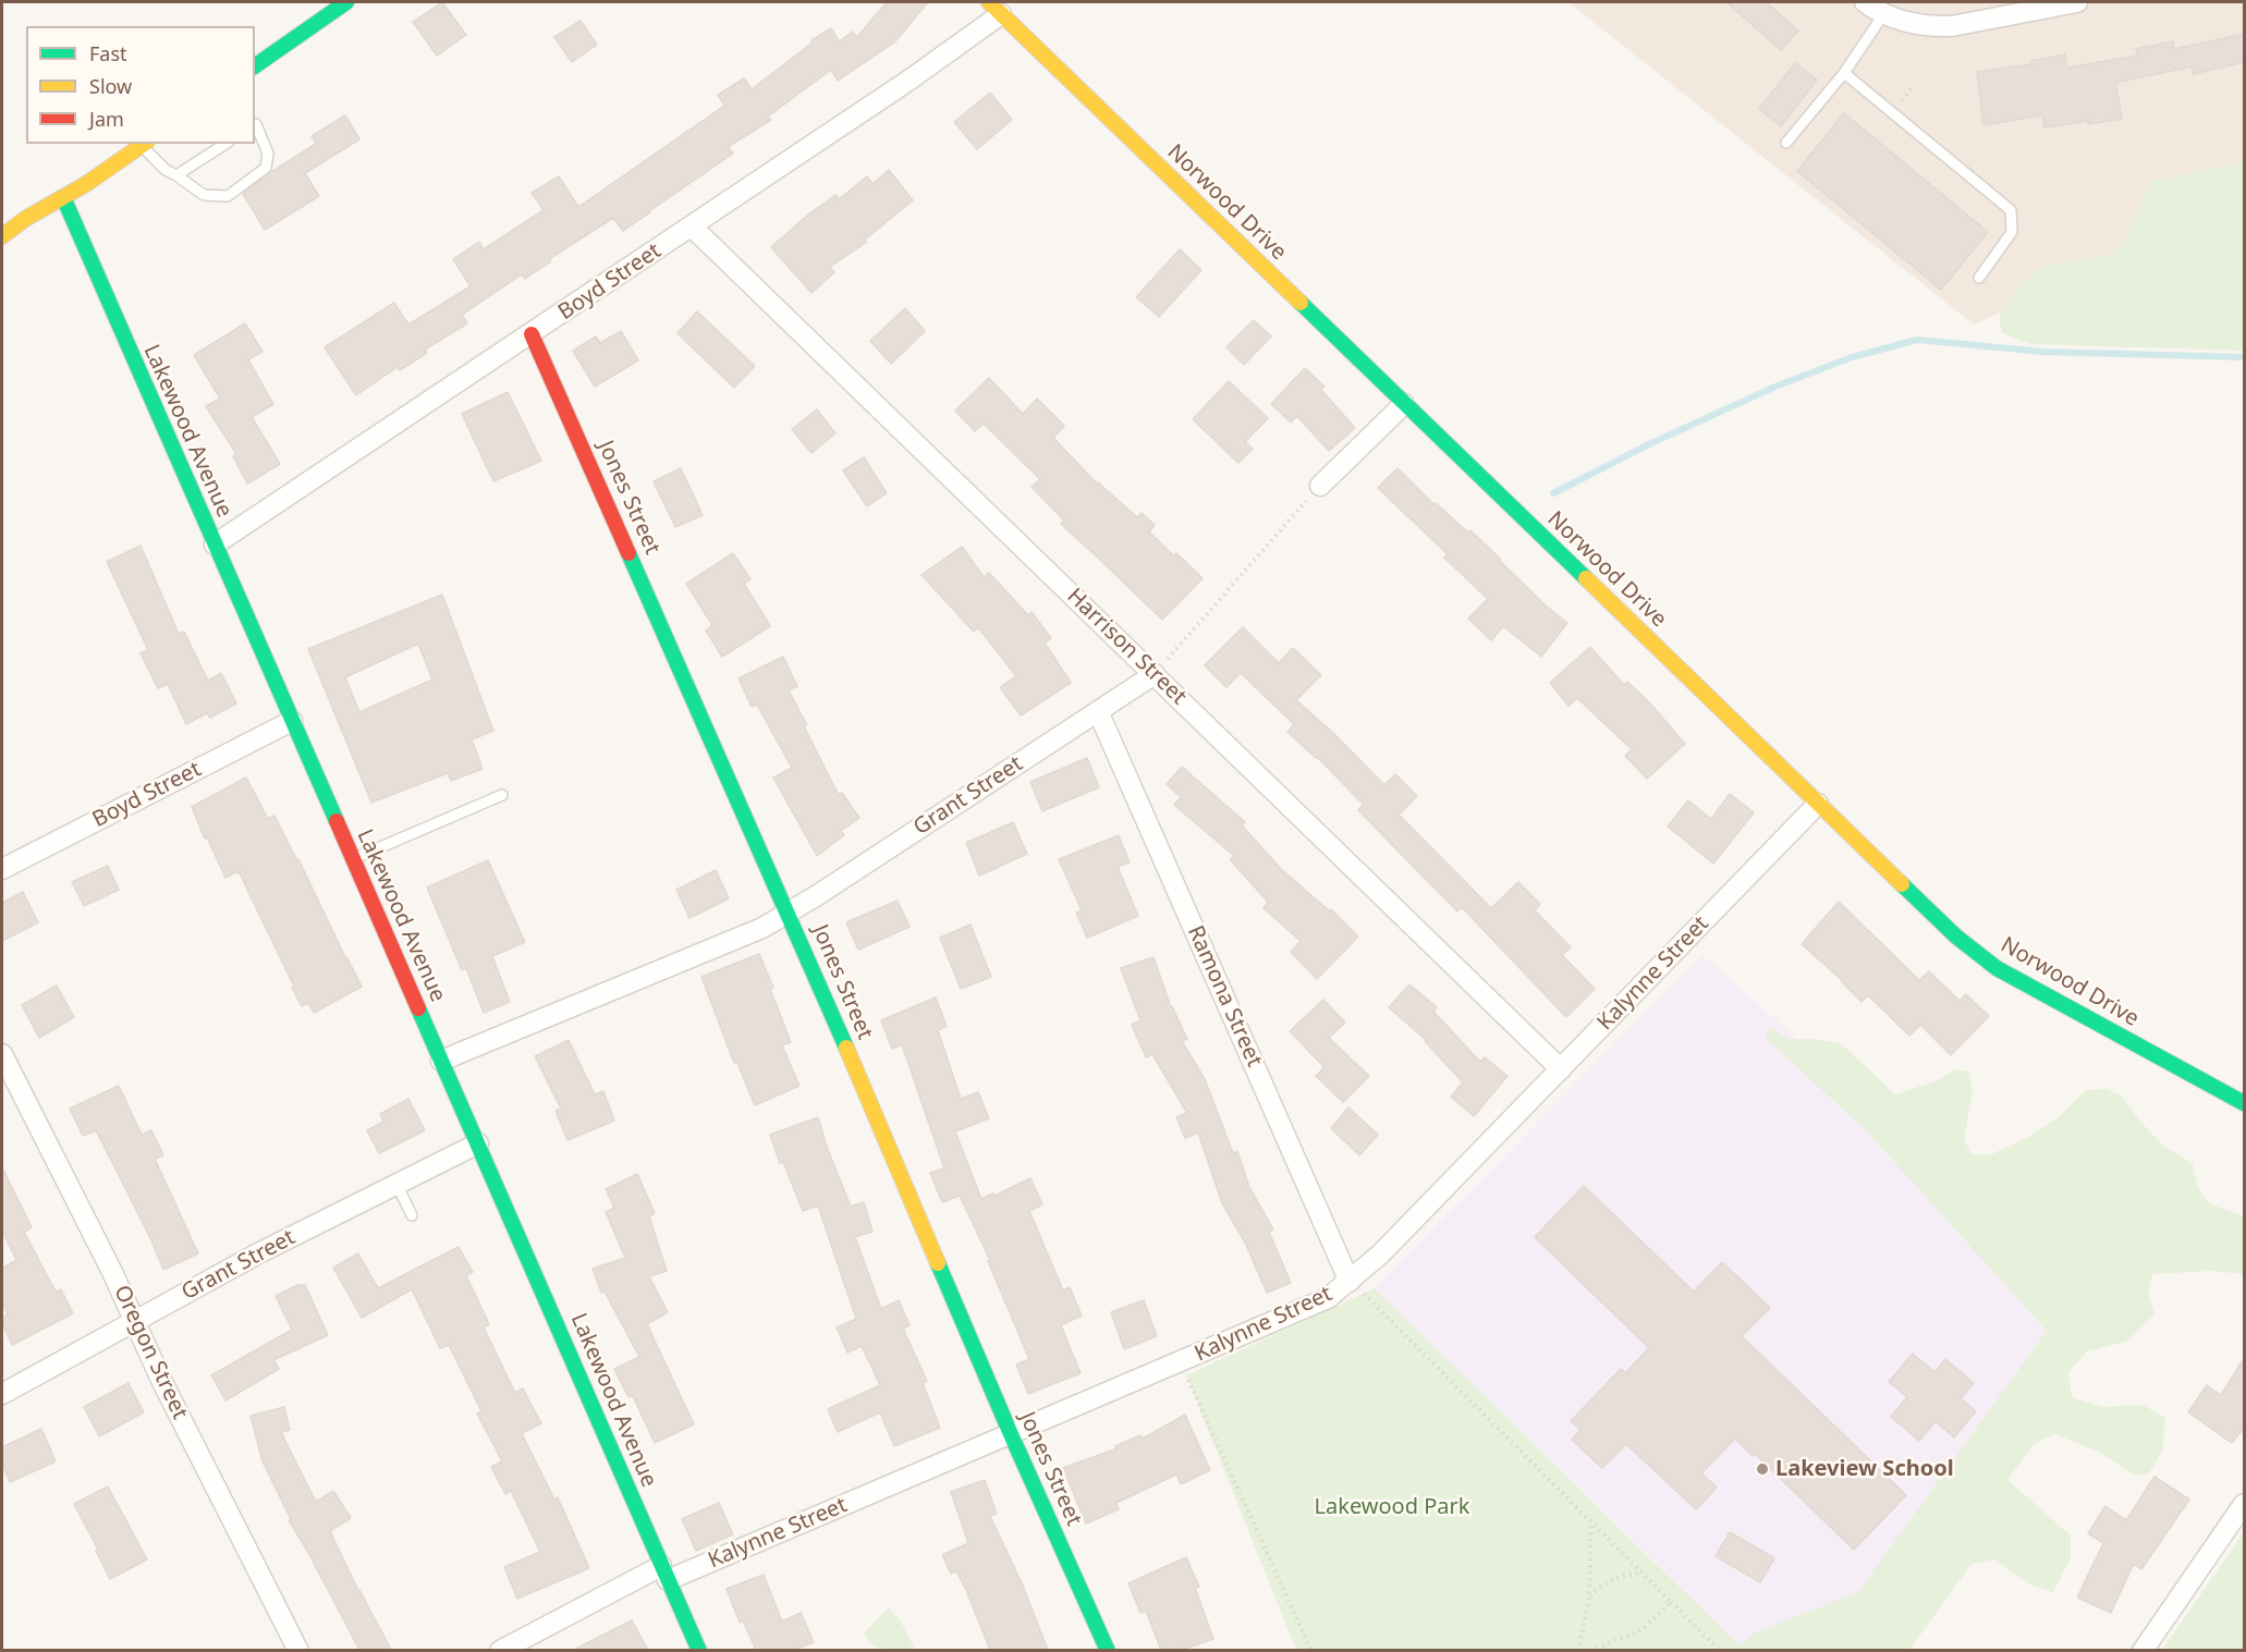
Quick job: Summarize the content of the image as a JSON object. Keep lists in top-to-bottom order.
{
  "streets": {
    "street": [
      "Norwood Drive",
      "Boyd Street",
      "Lakewood Avenue",
      "Jones Street",
      "Harrison Street",
      "Grant Street",
      "Kalynne Street",
      "Ramona Street",
      "Oregon Street"
    ]
  },
  "crossings": [
    ["Norwood Drive", "Boyd Street"],
    ["Norwood Drive", "Kalynne Street"],
    ["Boyd Street", "Lakewood Avenue"],
    ["Boyd Street", "Jones Street"],
    ["Boyd Street", "Harrison Street"],
    ["Lakewood Avenue", "Grant Street"],
    ["Lakewood Avenue", "Kalynne Street"],
    ["Jones Street", "Grant Street"],
    ["Jones Street", "Kalynne Street"],
    ["Harrison Street", "Grant Street"],
    ["Harrison Street", "Kalynne Street"],
    ["Grant Street", "Ramona Street"],
    ["Grant Street", "Oregon Street"],
    ["Kalynne Street", "Ramona Street"]
  ],
  "parks": ["Lakewood Park"],
  "places": ["Lakeview School"],
  "legend": ["Fast", "Slow", "Jam"]
}
